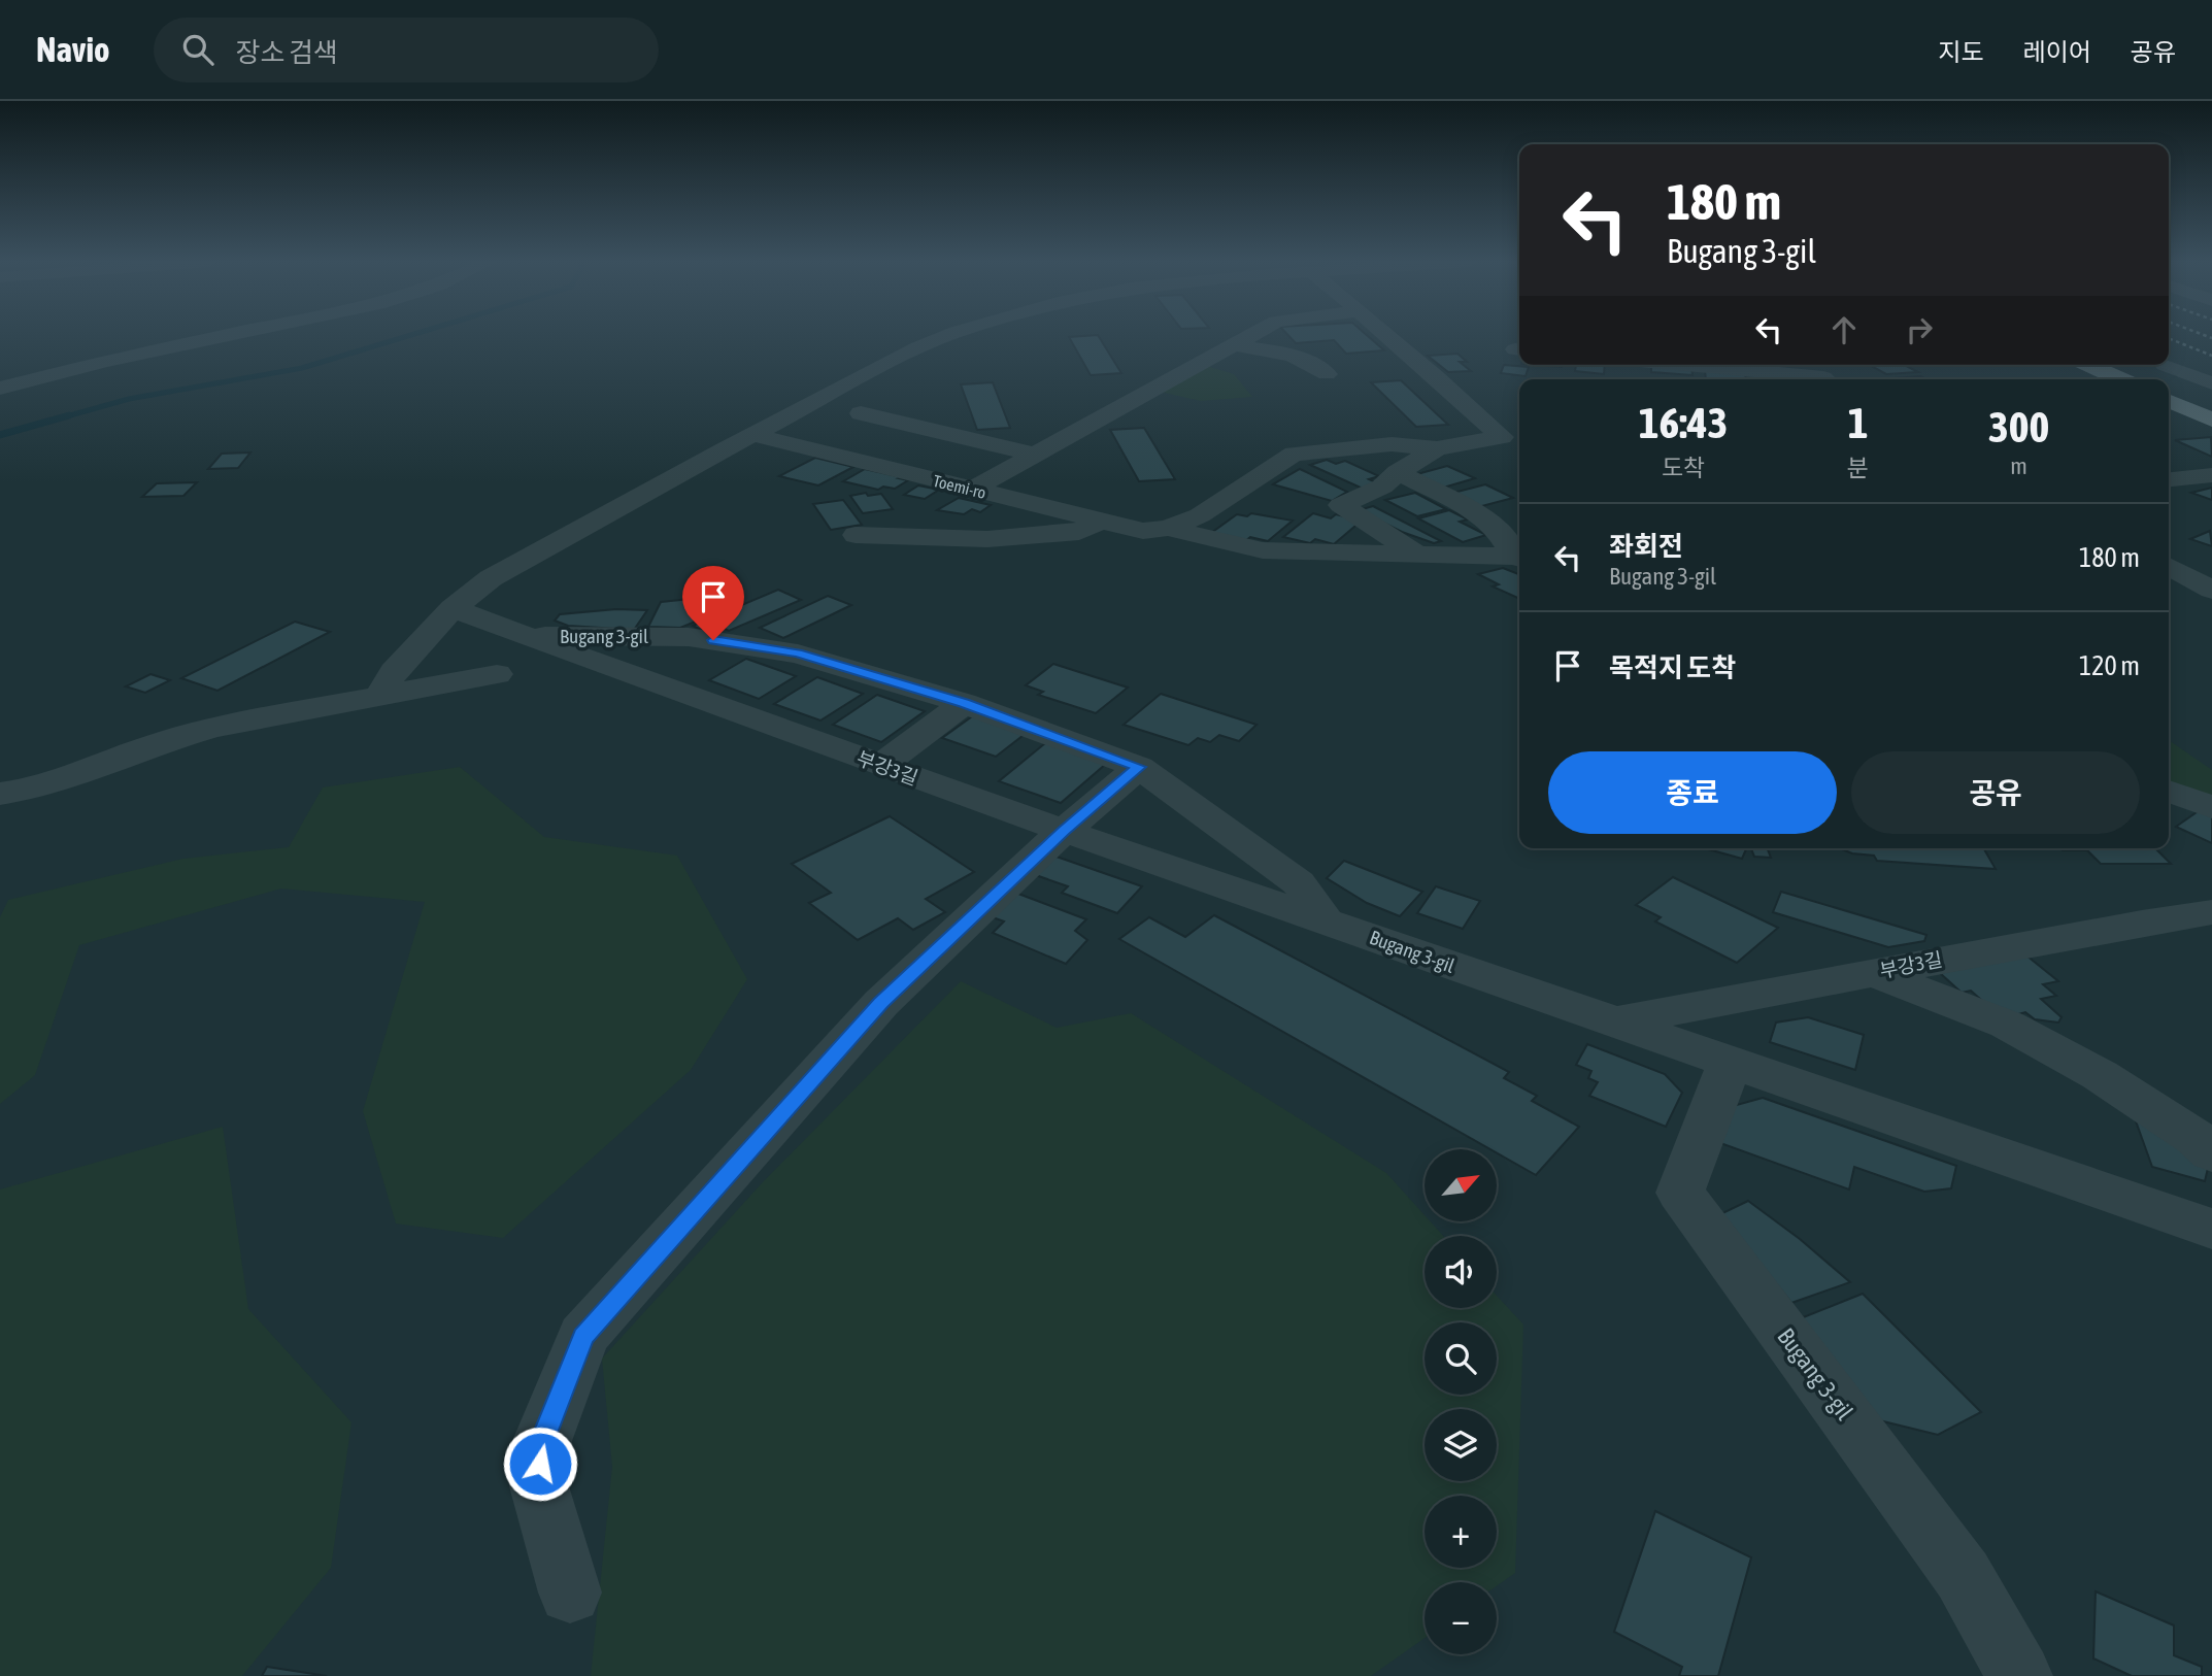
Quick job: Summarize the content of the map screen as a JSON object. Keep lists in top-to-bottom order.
{
  "streets": {
    "street": ["Toemi-ro", "Bugang 3-gil", "부강3길"]
  },
  "crossings": [
    ["Bugang 3-gil", "부강3길"]
  ],
  "north": "top right",
  "page": {
    "header": "Navio",
    "search": "장소 검색",
    "nav": ["지도", "레이어", "공유"],
    "turn": ["180 m", "Bugang 3-gil"],
    "eta": [
      "16:43",
      "도착",
      "1",
      "분",
      "300",
      "m"
    ],
    "list": [
      {
        "name": "좌회전",
        "note": "Bugang 3-gil",
        "value": "180 m"
      },
      {
        "name": "목적지 도착",
        "value": "120 m"
      }
    ],
    "buttons": ["종료", "공유"],
    "map_buttons": ["+", "−"]
  }
}
